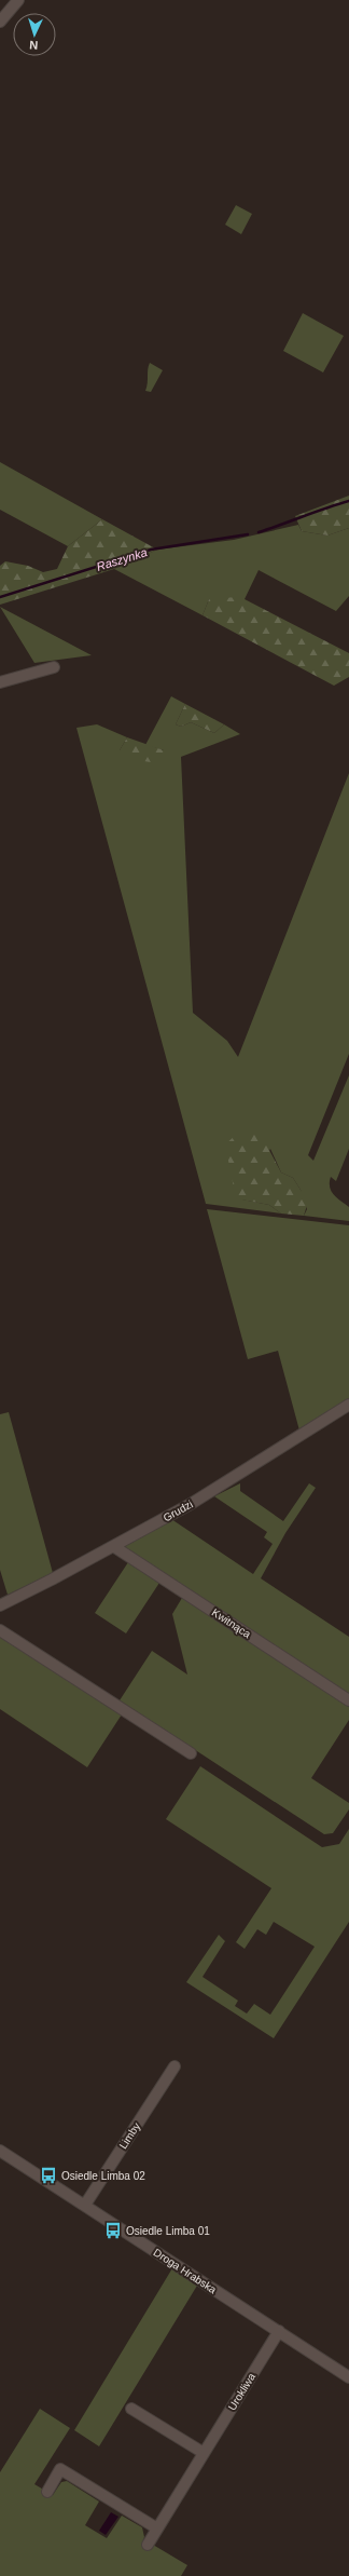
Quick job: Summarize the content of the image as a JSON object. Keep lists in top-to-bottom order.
{
  "streets": {
    "street": [
      "Grudzi",
      "Kwitnąca",
      "Limby",
      "Droga Hrabska",
      "Urokliwa"
    ]
  },
  "crossings": [
    ["Grudzi", "Kwitnąca"],
    ["Limby", "Droga Hrabska"],
    ["Droga Hrabska", "Urokliwa"]
  ],
  "water": ["Raszynka"],
  "places": {
    "bus stop": ["Osiedle Limba 02", "Osiedle Limba 01"]
  },
  "north": "bottom"
}
